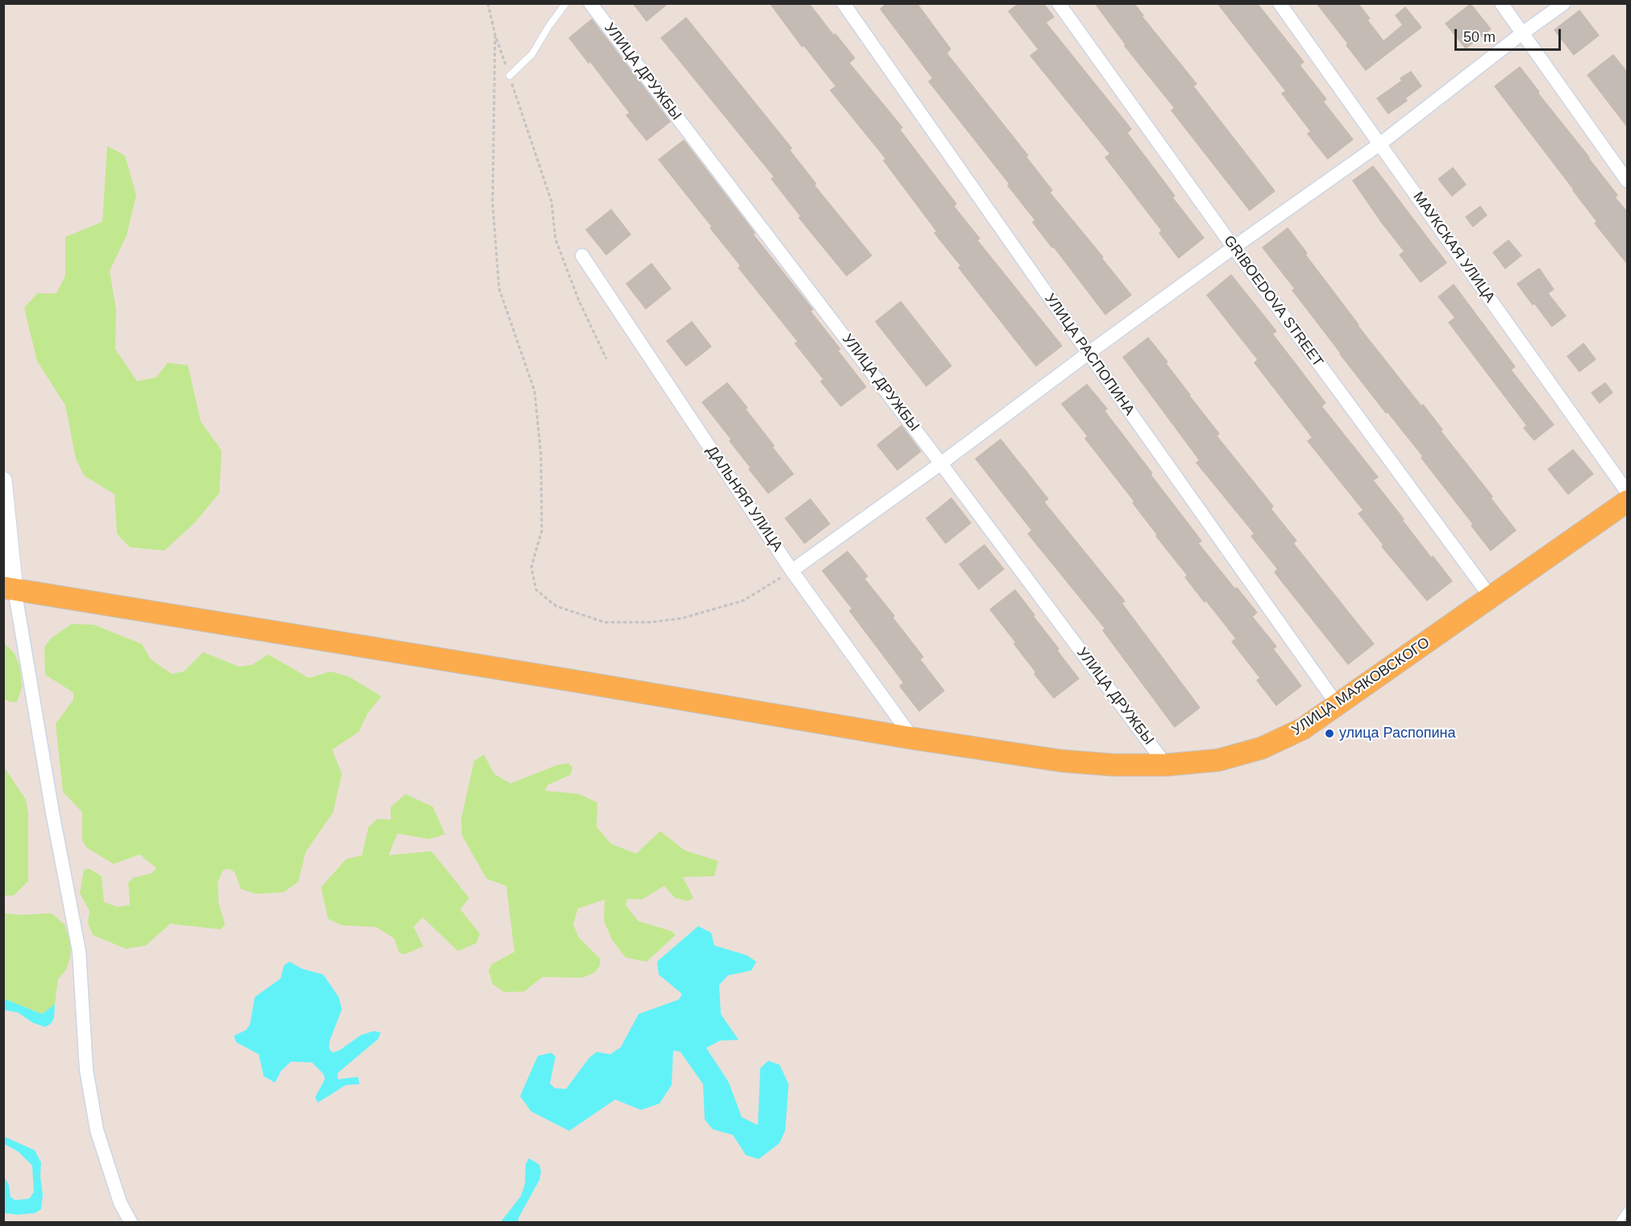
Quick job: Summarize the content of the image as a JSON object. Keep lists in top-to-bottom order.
{
  "streets": {
    "main road": ["УЛИЦА МАЯКОВСКОГО"],
    "street": [
      "УЛИЦА ДРУЖБЫ",
      "МАУКСКАЯ УЛИЦА",
      "GRIBOEDOVA STREET",
      "УЛИЦА РАСПОПИНА",
      "ДАЛЬНЯЯ УЛИЦА"
    ]
  },
  "crossings": [
    ["УЛИЦА ДРУЖБЫ", "УЛИЦА МАЯКОВСКОГО"],
    ["GRIBOEDOVA STREET", "УЛИЦА МАЯКОВСКОГО"],
    ["УЛИЦА РАСПОПИНА", "УЛИЦА МАЯКОВСКОГО"],
    ["ДАЛЬНЯЯ УЛИЦА", "УЛИЦА МАЯКОВСКОГО"]
  ],
  "places": ["улица Распопина"],
  "scale_bar": "50 m"
}
